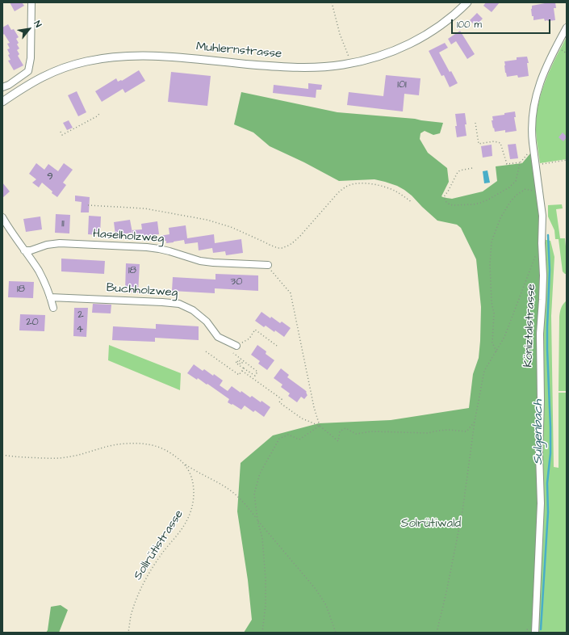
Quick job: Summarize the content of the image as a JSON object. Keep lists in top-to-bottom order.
{
  "streets": {
    "street": [
      "Muhlernstrasse",
      "Haselholzweg",
      "Buchholzweg",
      "Köniztalstrasse"
    ],
    "path": ["Sollrütistrasse"]
  },
  "water": ["Sulgenbach"],
  "parks": ["Solrütiwald"],
  "house_numbers": [
    "101",
    "9",
    "11",
    "18",
    "30",
    "18",
    "2",
    "20",
    "4"
  ],
  "scale_bar": "100 m",
  "north": "top right"
}
